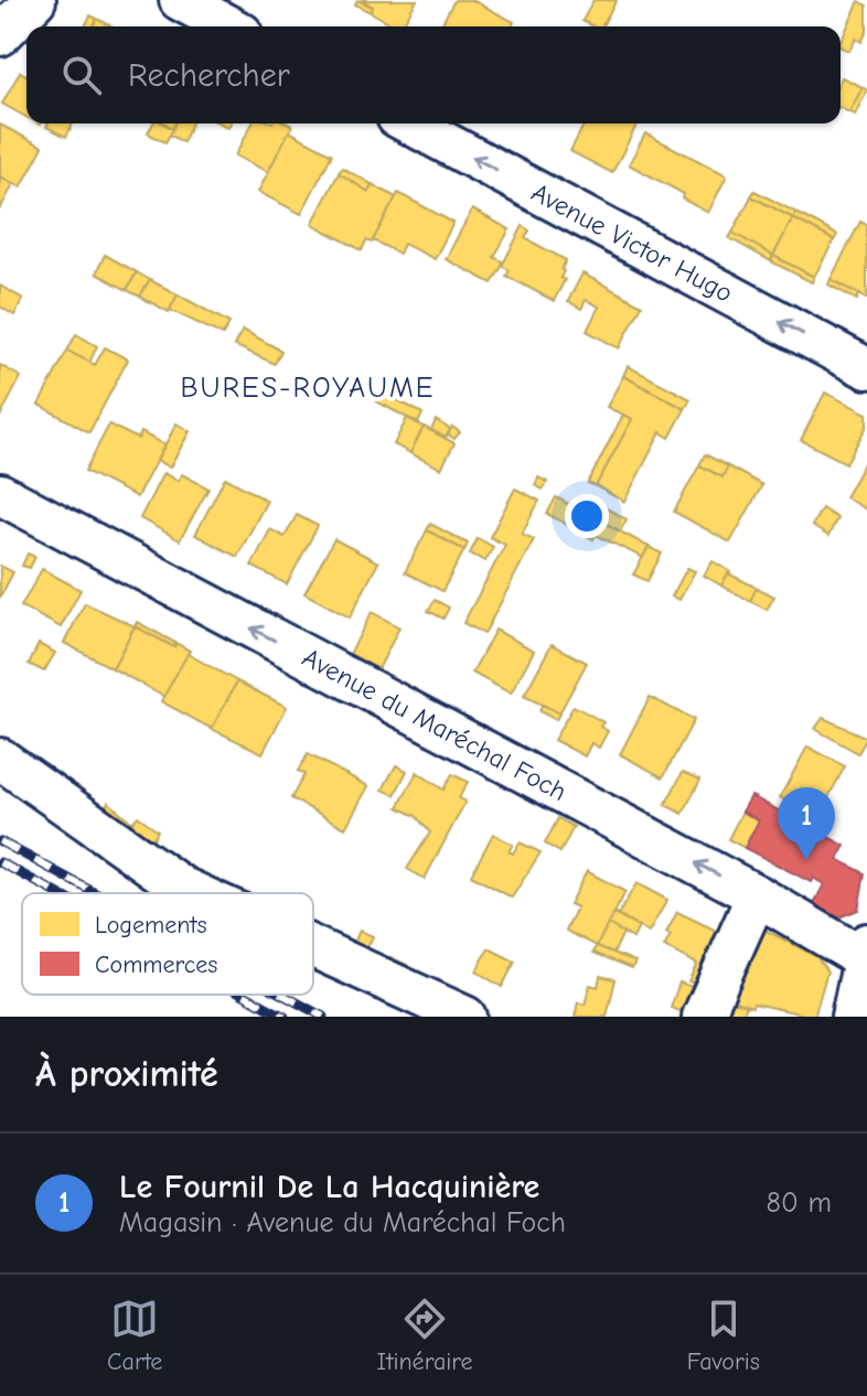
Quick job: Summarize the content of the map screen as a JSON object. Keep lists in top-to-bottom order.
{
  "streets": {
    "street": ["Avenue Victor Hugo", "Avenue du Maréchal Foch"]
  },
  "one_way": ["Avenue Victor Hugo"],
  "districts": ["BURES-ROYAUME"],
  "legend": ["Logements", "Commerces"],
  "page": {
    "search": "Rechercher",
    "pins": "1",
    "heading": "À proximité",
    "list": [
      {
        "mark": "1",
        "name": "Le Fournil De La Hacquinière",
        "note": "Magasin · Avenue du Maréchal Foch",
        "value": "80 m"
      }
    ],
    "nav": ["Carte", "Itinéraire", "Favoris"]
  }
}
